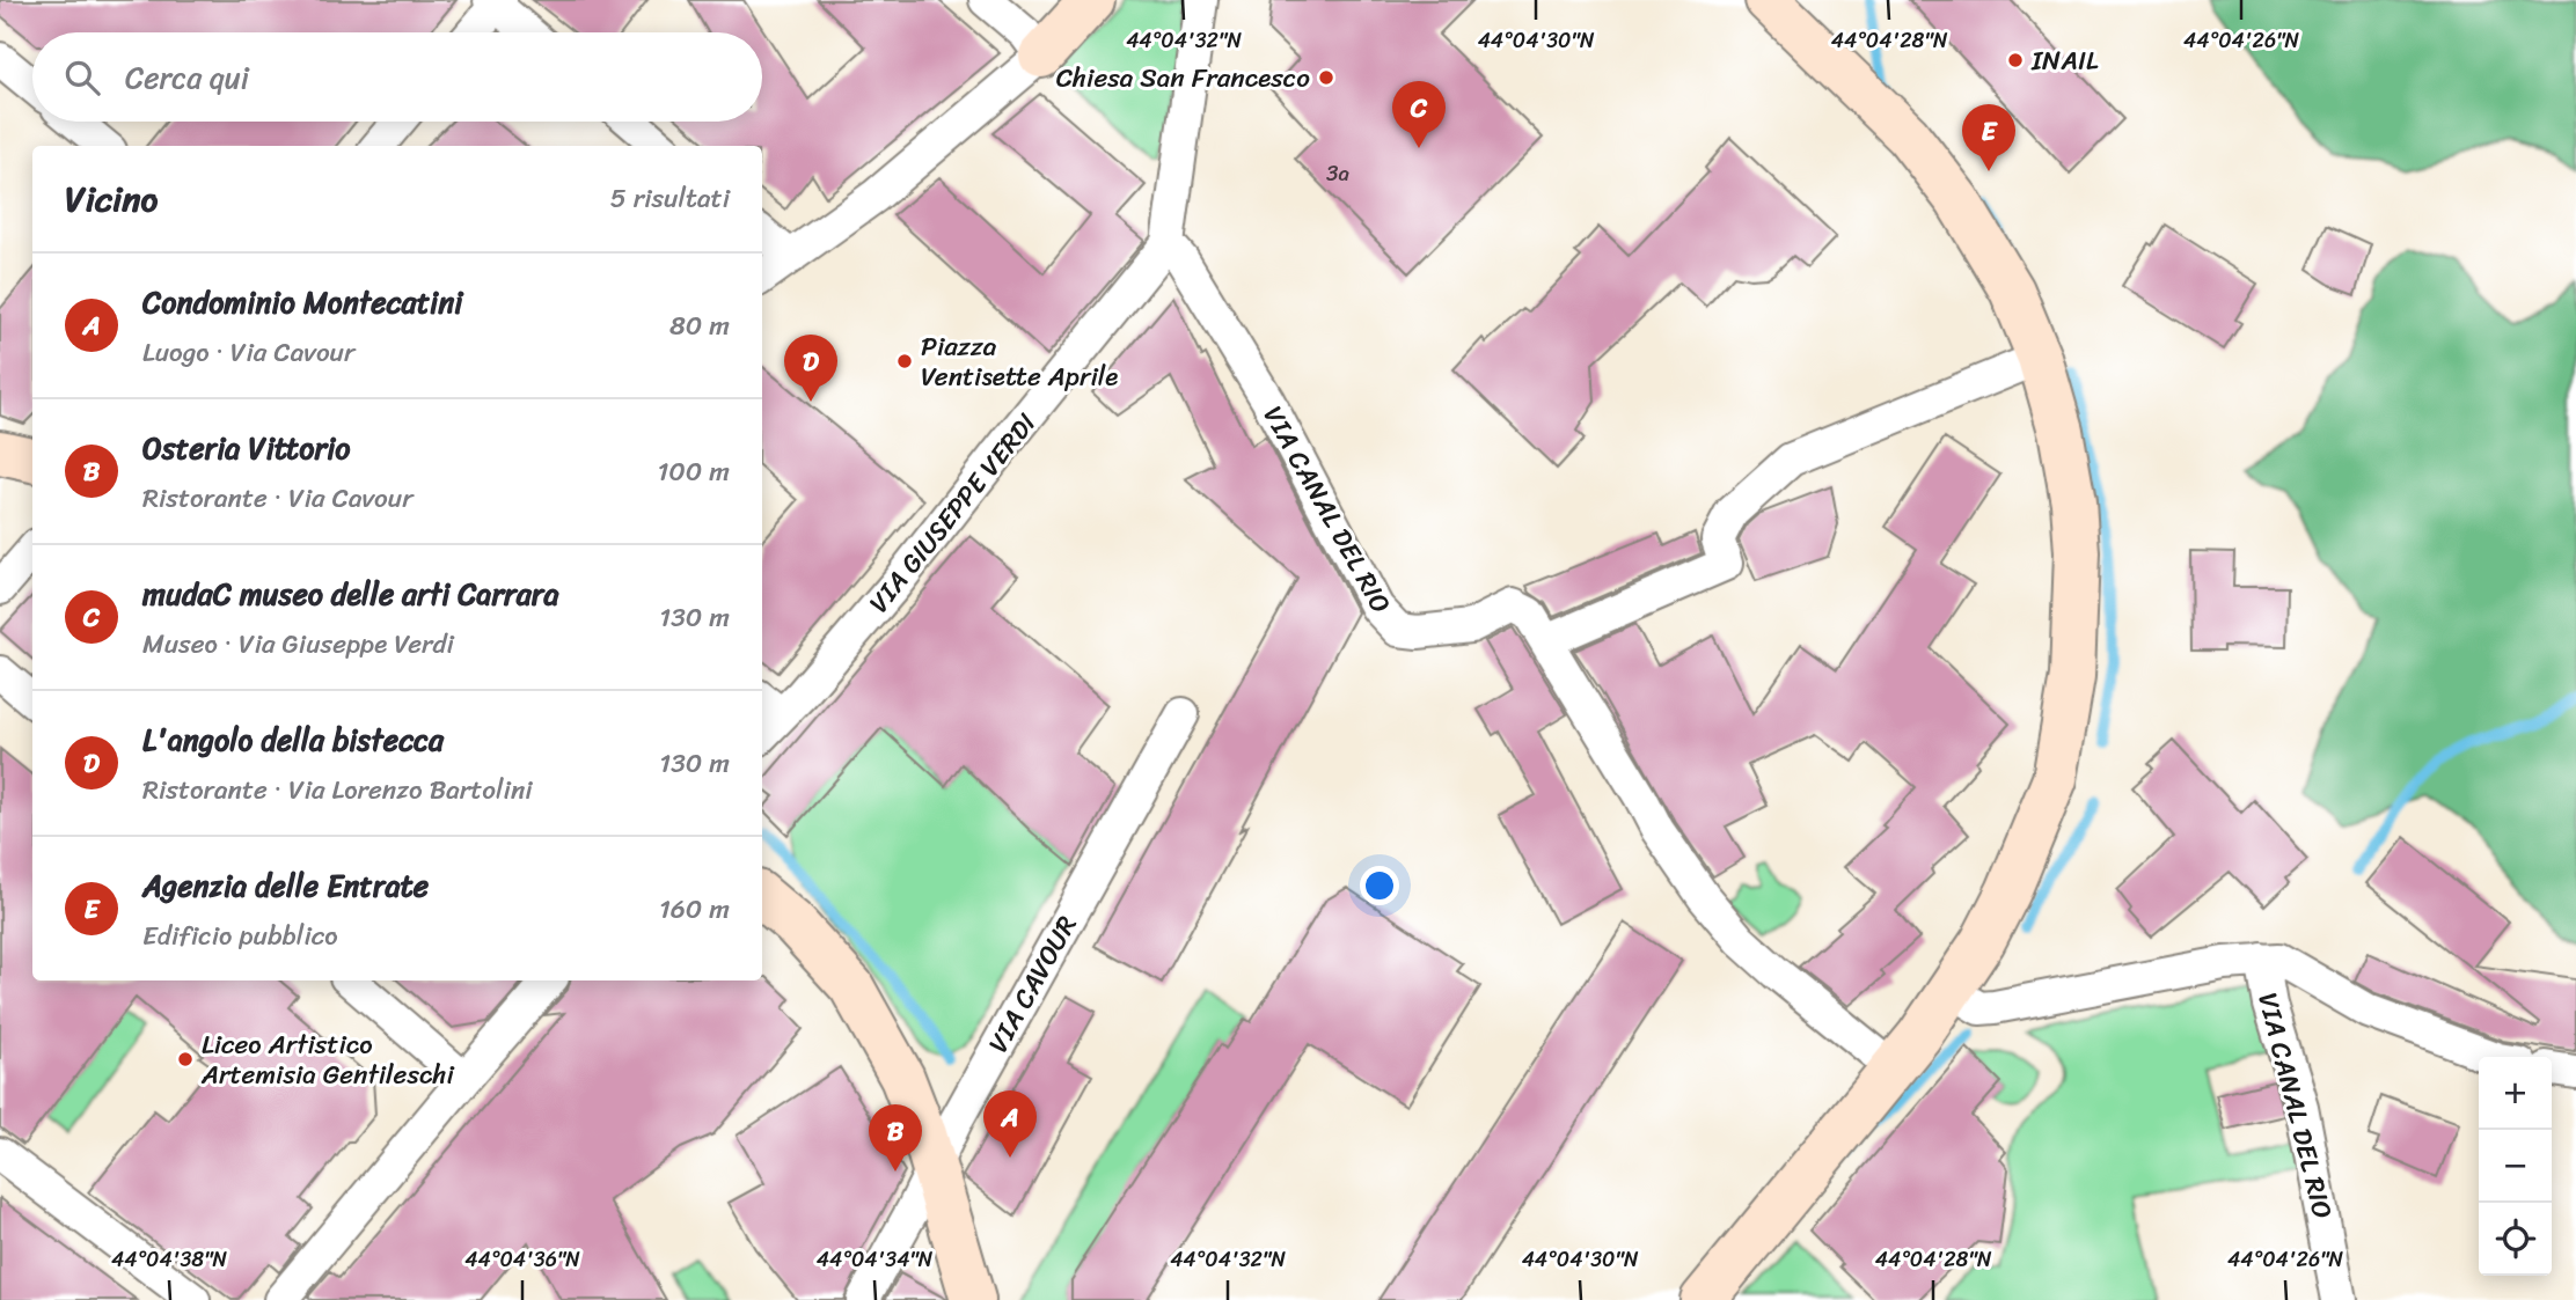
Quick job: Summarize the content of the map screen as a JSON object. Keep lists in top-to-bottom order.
{
  "streets": {
    "street": ["VIA CANAL DEL RIO", "VIA GIUSEPPE VERDI", "VIA CAVOUR"]
  },
  "crossings": [
    ["VIA CANAL DEL RIO", "VIA GIUSEPPE VERDI"]
  ],
  "places": [
    "INAIL",
    "Chiesa San Francesco",
    "Piazza Ventisette Aprile",
    "Liceo Artistico Artemisia Gentileschi"
  ],
  "house_numbers": ["3a"],
  "page": {
    "search": "Cerca qui",
    "pins": [
      "C",
      "E",
      "D",
      "A",
      "B"
    ],
    "heading": ["Vicino", "5 risultati"],
    "list": [
      {
        "mark": "A",
        "name": "Condominio Montecatini",
        "note": "Luogo · Via Cavour",
        "value": "80 m"
      },
      {
        "mark": "B",
        "name": "Osteria Vittorio",
        "note": "Ristorante · Via Cavour",
        "value": "100 m"
      },
      {
        "mark": "C",
        "name": "mudaC museo delle arti Carrara",
        "note": "Museo · Via Giuseppe Verdi",
        "value": "130 m"
      },
      {
        "mark": "D",
        "name": "L'angolo della bistecca",
        "note": "Ristorante · Via Lorenzo Bartolini",
        "value": "130 m"
      },
      {
        "mark": "E",
        "name": "Agenzia delle Entrate",
        "note": "Edificio pubblico",
        "value": "160 m"
      }
    ],
    "map_buttons": ["+", "−"]
  },
  "coordinates": [
    "44°04'32\"N",
    "44°04'30\"N",
    "44°04'28\"N",
    "44°04'26\"N",
    "44°04'38\"N",
    "44°04'36\"N",
    "44°04'34\"N"
  ]
}
